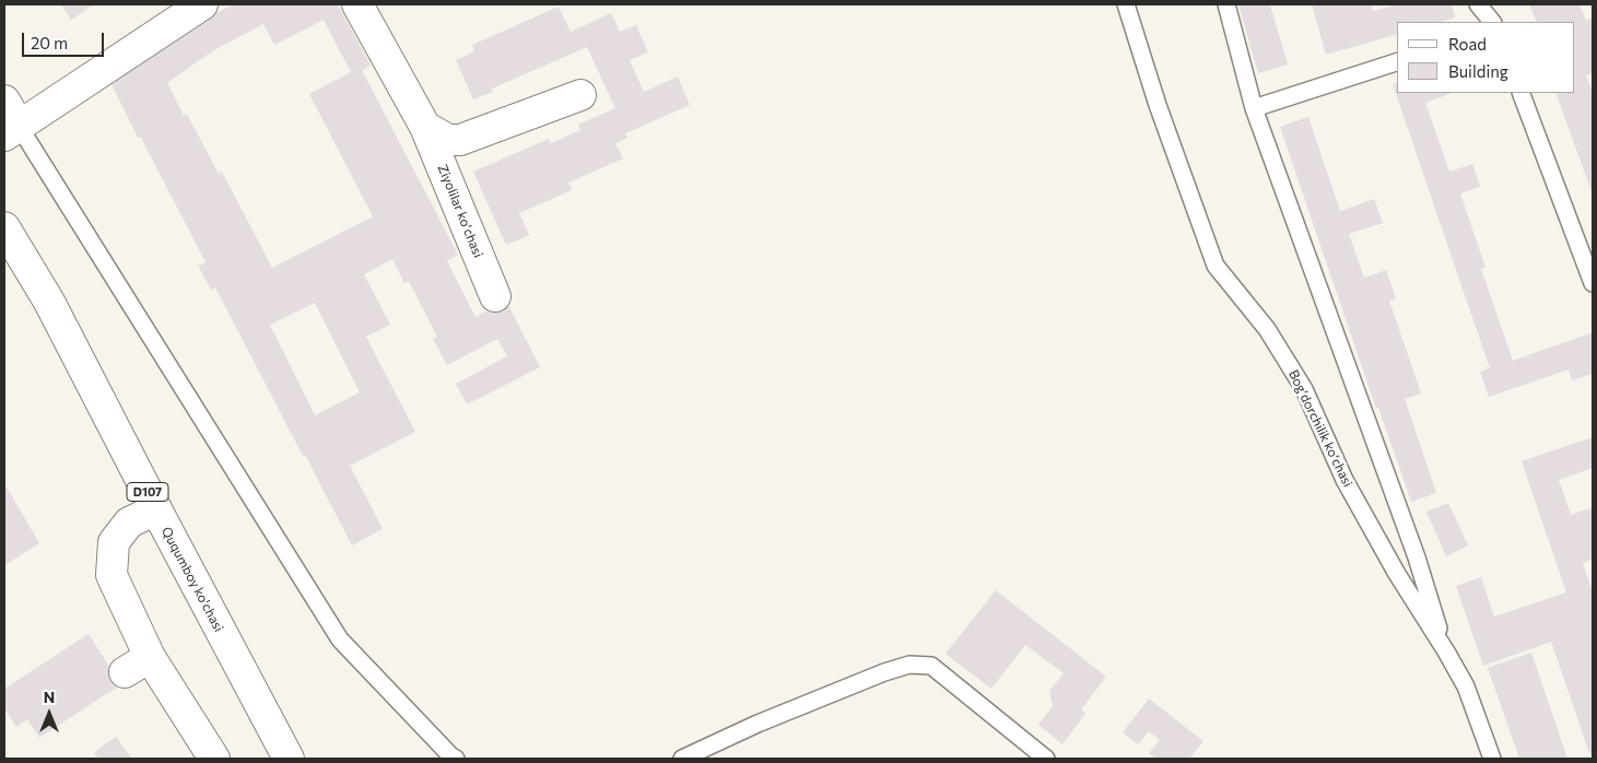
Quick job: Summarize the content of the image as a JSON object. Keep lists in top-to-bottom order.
{
  "streets": {
    "street": ["Ziyolilar koʻchasi", "D107", "Ququmboy ko'chasi"],
    "lane": ["Bogʻdorchilik koʻchasi"]
  },
  "legend": ["Road", "Building"],
  "scale_bar": "20 m",
  "north": "top"
}
